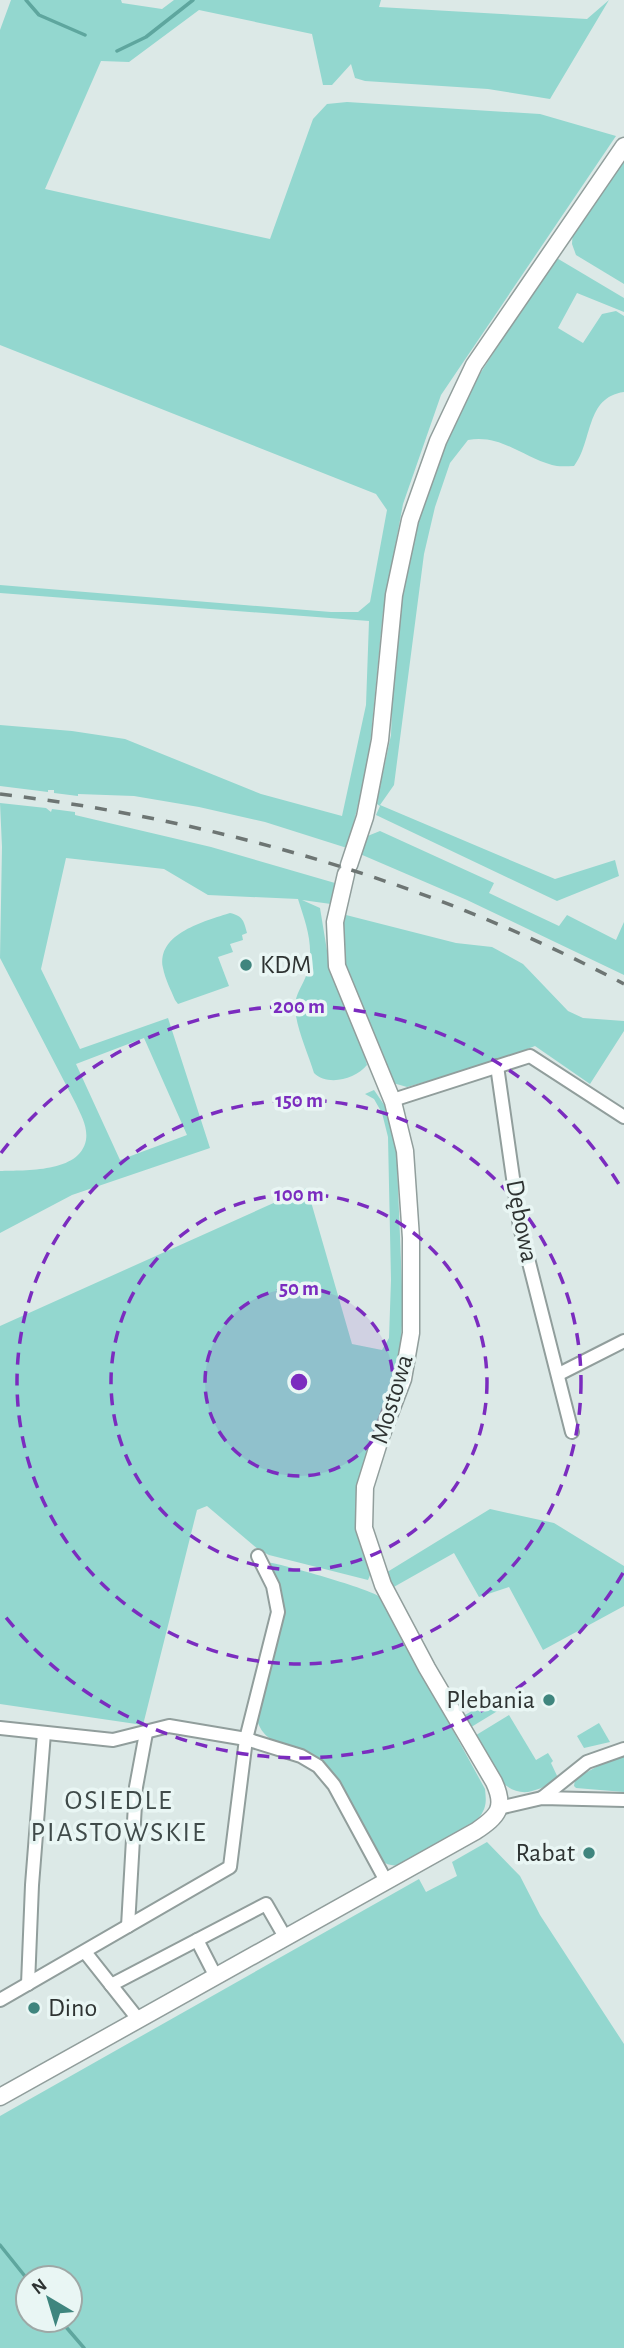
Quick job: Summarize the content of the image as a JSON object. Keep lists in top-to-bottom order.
{
  "streets": {
    "street": ["Dębowa", "Mostowa"]
  },
  "districts": ["OSIEDLE PIASTOWSKIE"],
  "places": [
    "KDM",
    "Plebania",
    "Rabat",
    "Dino"
  ],
  "north": "top left",
  "rings": [
    "200 m",
    "150 m",
    "100 m",
    "50 m"
  ]
}
